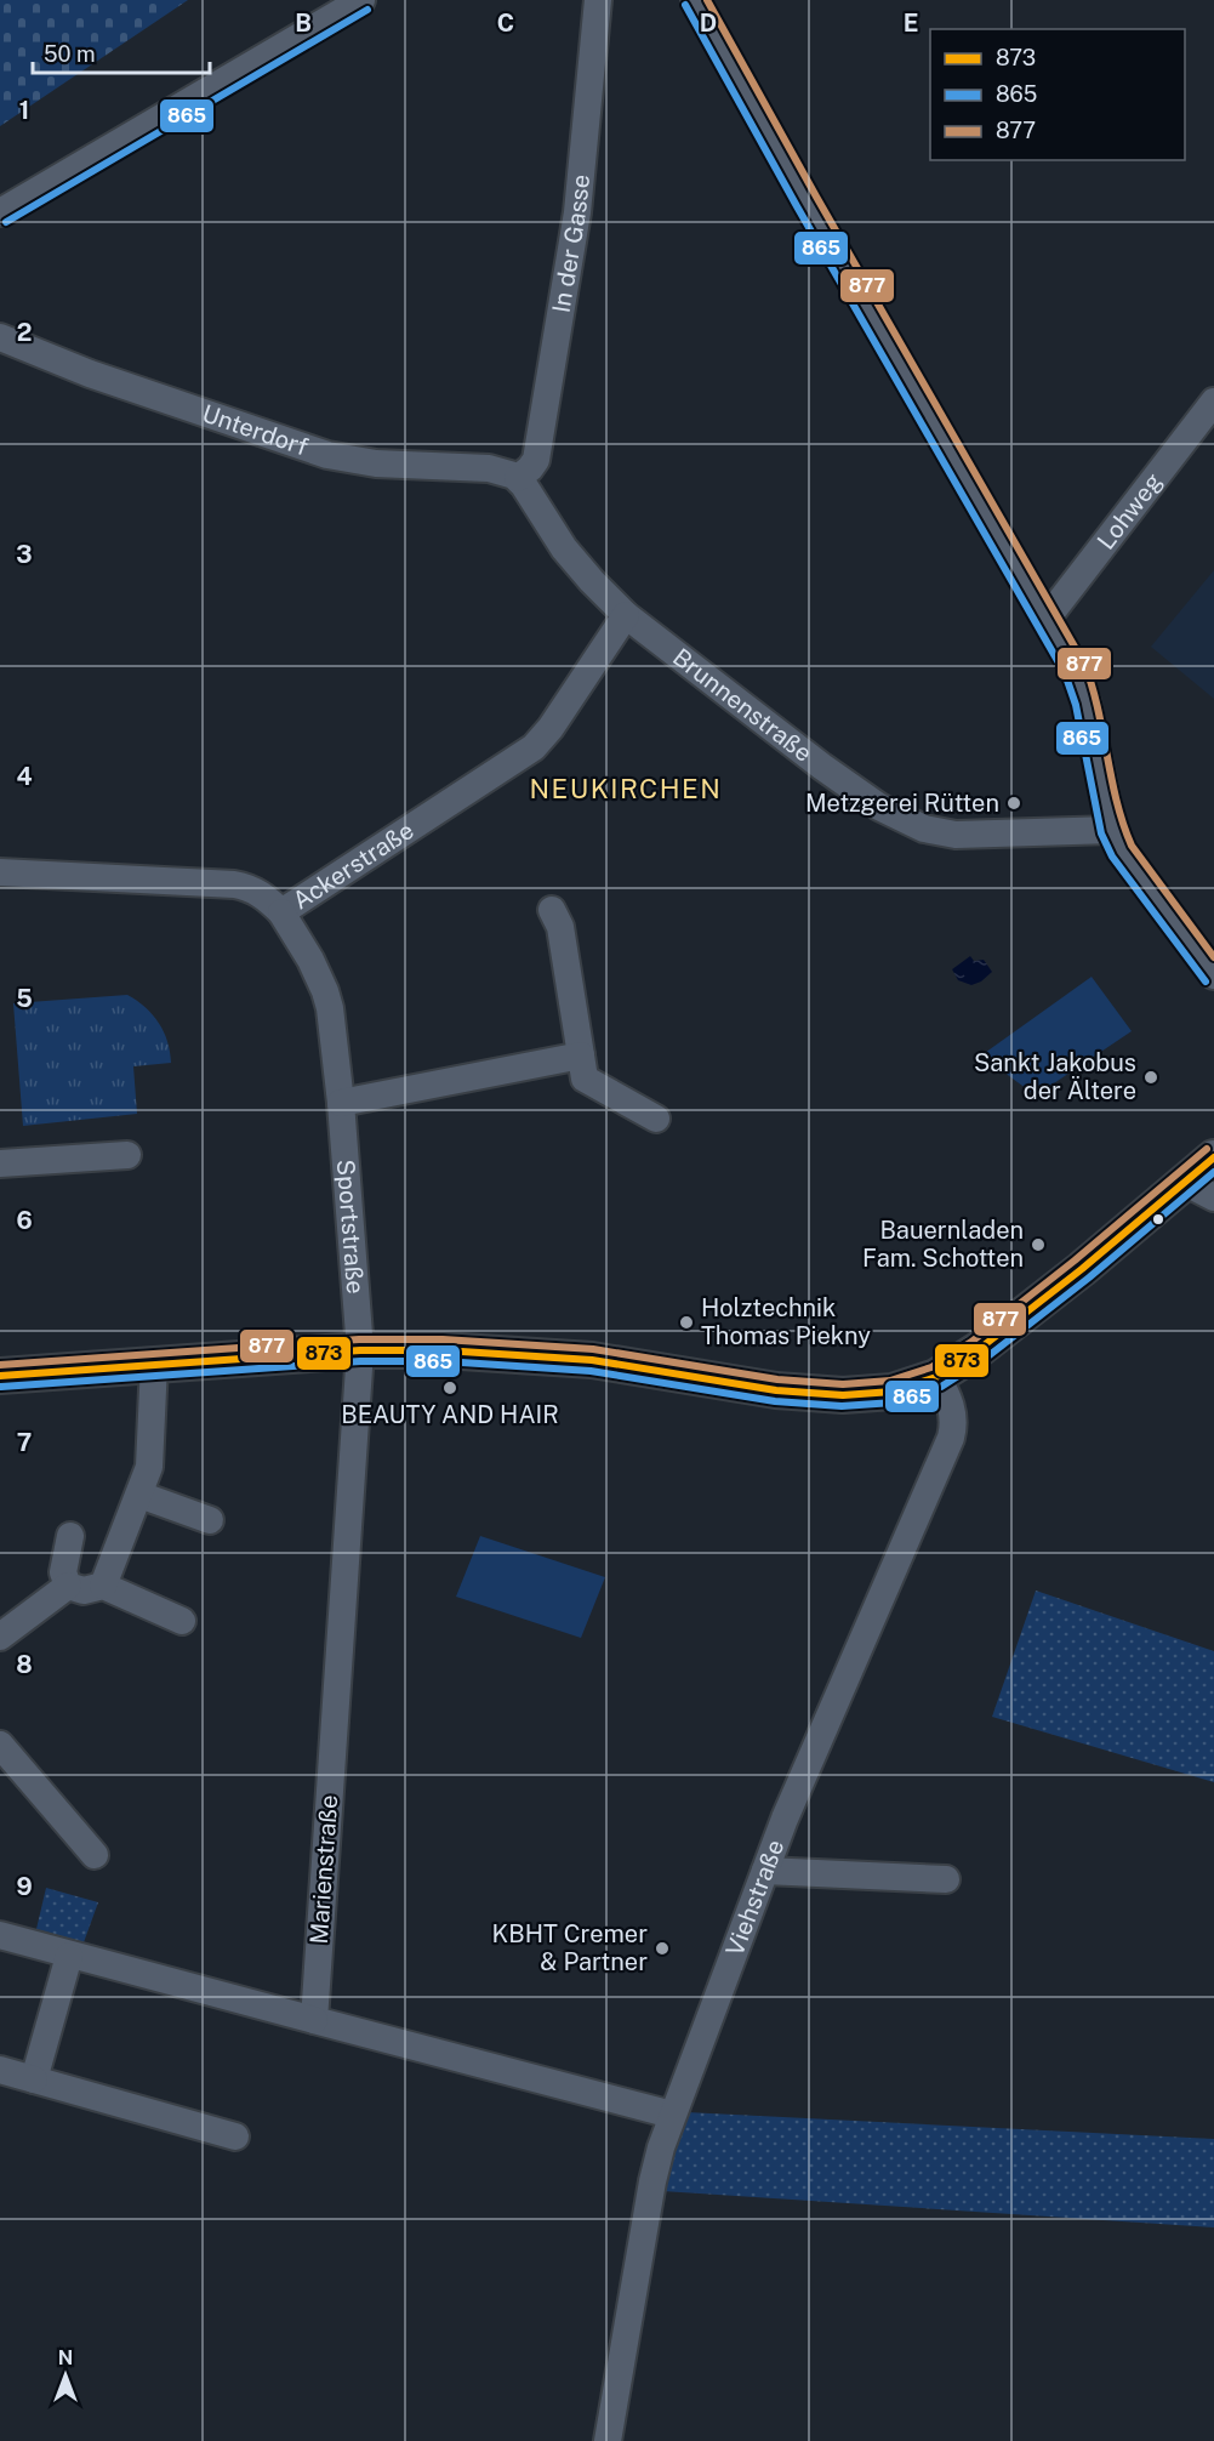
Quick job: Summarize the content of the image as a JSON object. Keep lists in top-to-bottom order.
{
  "streets": {
    "street": [
      "In der Gasse",
      "Unterdorf",
      "Lohweg",
      "Brunnenstraße",
      "Ackerstraße",
      "Sportstraße",
      "Marienstraße",
      "Viehstraße"
    ]
  },
  "crossings": [
    ["In der Gasse", "Unterdorf"],
    ["In der Gasse", "Brunnenstraße"],
    ["Unterdorf", "Brunnenstraße"],
    ["Brunnenstraße", "Ackerstraße"],
    ["Ackerstraße", "Sportstraße"],
    ["Sportstraße", "Marienstraße"]
  ],
  "districts": ["NEUKIRCHEN"],
  "places": [
    "Metzgerei Rütten",
    "Sankt Jakobus der Ältere",
    "Bauernladen Fam. Schotten",
    "Holztechnik Thomas Piekny",
    "BEAUTY AND HAIR",
    "KBHT Cremer & Partner"
  ],
  "lines": ["transit line 877", "transit line 865", "transit line 873"],
  "legend": ["873", "865", "877"],
  "scale_bar": "50 m",
  "north": "top",
  "grid": {
    "columns": [
      "B",
      "C",
      "D",
      "E"
    ],
    "rows": [
      "1",
      "2",
      "3",
      "4",
      "5",
      "6",
      "7",
      "8",
      "9"
    ]
  }
}
